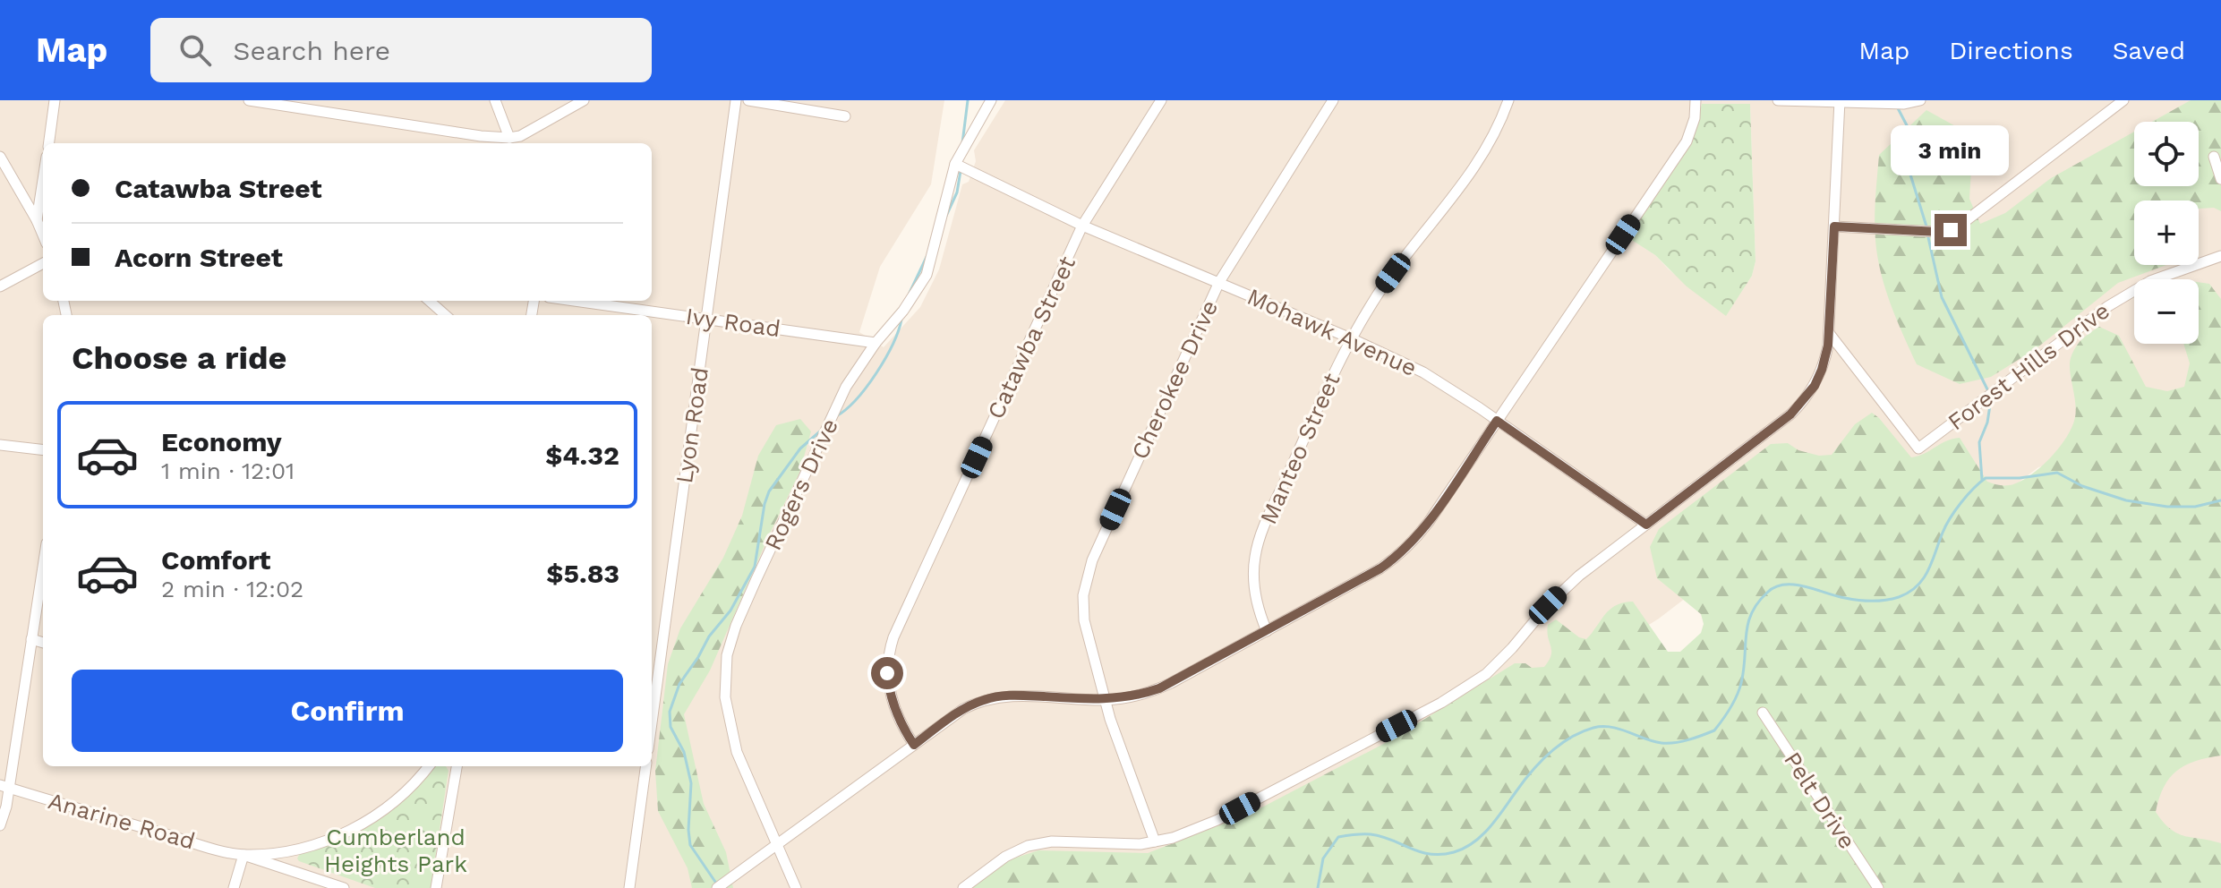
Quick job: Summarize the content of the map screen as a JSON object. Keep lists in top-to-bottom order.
{
  "streets": {
    "street": [
      "Ivy Road",
      "Mohawk Avenue",
      "Catawba Street",
      "Forest Hills Drive",
      "Cherokee Drive",
      "Lyon Road",
      "Manteo Street",
      "Rogers Drive",
      "Pelt Drive",
      "Anarine Road"
    ]
  },
  "crossings": [
    ["Ivy Road", "Lyon Road"],
    ["Ivy Road", "Rogers Drive"],
    ["Mohawk Avenue", "Catawba Street"],
    ["Mohawk Avenue", "Cherokee Drive"],
    ["Mohawk Avenue", "Manteo Street"],
    ["Mohawk Avenue", "Rogers Drive"]
  ],
  "parks": ["Cumberland Heights Park"],
  "page": {
    "header": "Map",
    "search": "Search here",
    "nav": ["Map", "Directions", "Saved"],
    "map_buttons": ["+", "−"],
    "bubble": "3 min",
    "banner": ["Catawba Street", "Acorn Street"],
    "heading": "Choose a ride",
    "list": [
      {
        "name": "Economy",
        "note": "1 min · 12:01",
        "value": "$4.32"
      },
      {
        "name": "Comfort",
        "note": "2 min · 12:02",
        "value": "$5.83"
      }
    ],
    "buttons": "Confirm"
  }
}
